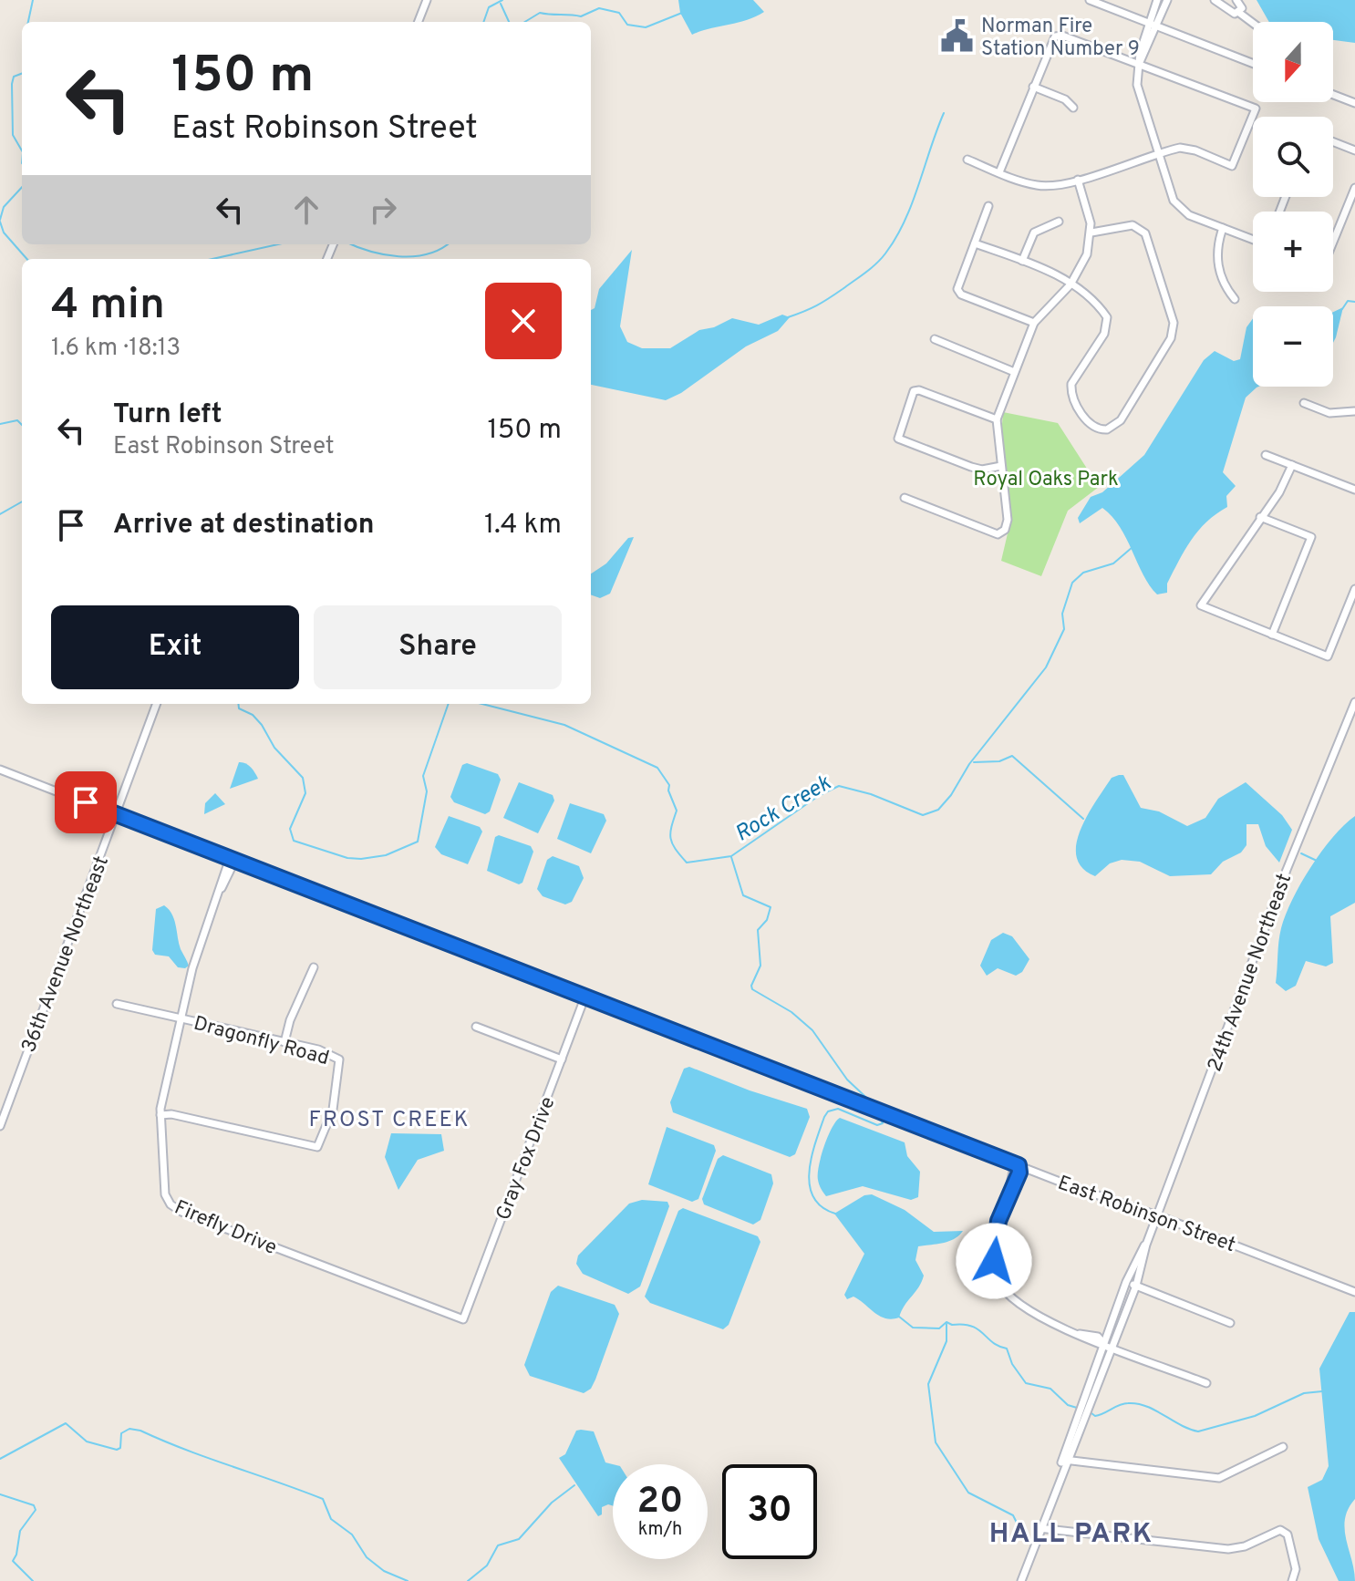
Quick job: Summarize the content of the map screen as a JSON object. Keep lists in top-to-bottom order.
{
  "streets": {
    "street": [
      "36th Avenue Northeast",
      "24th Avenue Northeast",
      "Dragonfly Road",
      "Gray Fox Drive",
      "East Robinson Street",
      "Firefly Drive"
    ]
  },
  "crossings": [
    ["36th Avenue Northeast", "East Robinson Street"],
    ["24th Avenue Northeast", "East Robinson Street"],
    ["Dragonfly Road", "Firefly Drive"],
    ["Gray Fox Drive", "East Robinson Street"],
    ["Gray Fox Drive", "Firefly Drive"],
    ["East Robinson Street", "Firefly Drive"]
  ],
  "districts": ["FROST CREEK", "HALL PARK"],
  "water": ["Rock Creek"],
  "parks": ["Royal Oaks Park"],
  "places": {
    "public building": ["Norman Fire Station Number 9"]
  },
  "north": "bottom",
  "page": {
    "map_buttons": ["+", "−"],
    "turn": ["150 m", "East Robinson Street"],
    "heading": ["4 min", "1.6 km · 18:13"],
    "list": [
      {
        "name": "Turn left",
        "note": "East Robinson Street",
        "value": "150 m"
      },
      {
        "name": "Arrive at destination",
        "value": "1.4 km"
      }
    ],
    "buttons": ["Exit", "Share"],
    "speed": "20 km/h",
    "limit": "30"
  }
}
